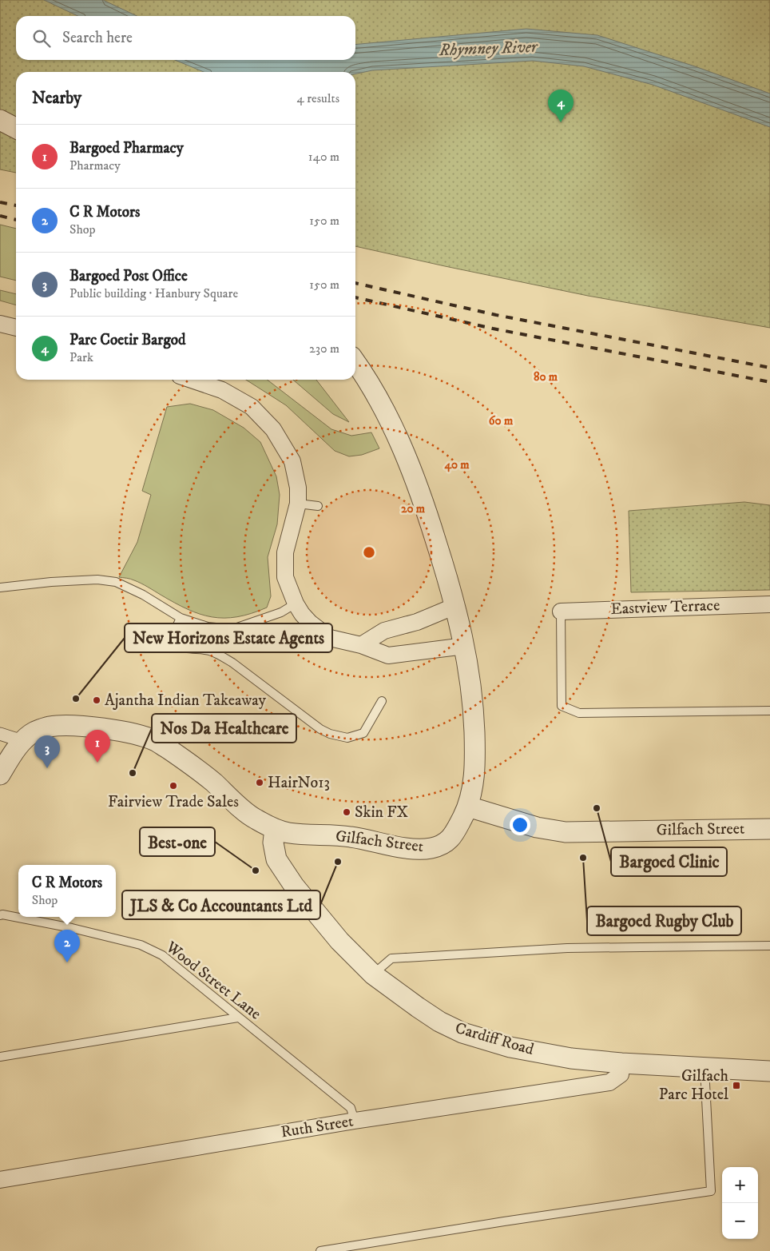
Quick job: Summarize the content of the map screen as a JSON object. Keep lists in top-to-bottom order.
{
  "streets": {
    "street": [
      "Eastview Terrace",
      "Gilfach Street",
      "Cardiff Road",
      "Ruth Street"
    ],
    "lane": ["Wood Street Lane"]
  },
  "crossings": [
    ["Gilfach Street", "Cardiff Road"],
    ["Wood Street Lane", "Ruth Street"],
    ["Cardiff Road", "Ruth Street"]
  ],
  "water": ["Rhymney River"],
  "places": {
    "other": [
      "New Horizons Estate Agents",
      "Ajantha Indian Takeaway",
      "Nos Da Healthcare",
      "HairNo13",
      "Fairview Trade Sales",
      "Bargoed Clinic",
      "Skin FX",
      "Bargoed Rugby Club",
      "JLS & Co Accountants Ltd",
      "Best-one"
    ],
    "transit": ["Gilfach Parc Hotel"]
  },
  "page": {
    "search": "Search here",
    "heading": ["Nearby", "4 results"],
    "pins": [
      "4",
      "1",
      "3",
      "2"
    ],
    "list": [
      {
        "mark": "1",
        "name": "Bargoed Pharmacy",
        "note": "Pharmacy",
        "value": "140 m"
      },
      {
        "mark": "2",
        "name": "C R Motors",
        "note": "Shop",
        "value": "150 m"
      },
      {
        "mark": "3",
        "name": "Bargoed Post Office",
        "note": "Public building · Hanbury Square",
        "value": "150 m"
      },
      {
        "mark": "4",
        "name": "Parc Coetir Bargod",
        "note": "Park",
        "value": "230 m"
      }
    ],
    "popup": ["C R Motors", "Shop"],
    "map_buttons": ["+", "−"]
  },
  "rings": [
    "80 m",
    "60 m",
    "40 m",
    "20 m"
  ]
}
